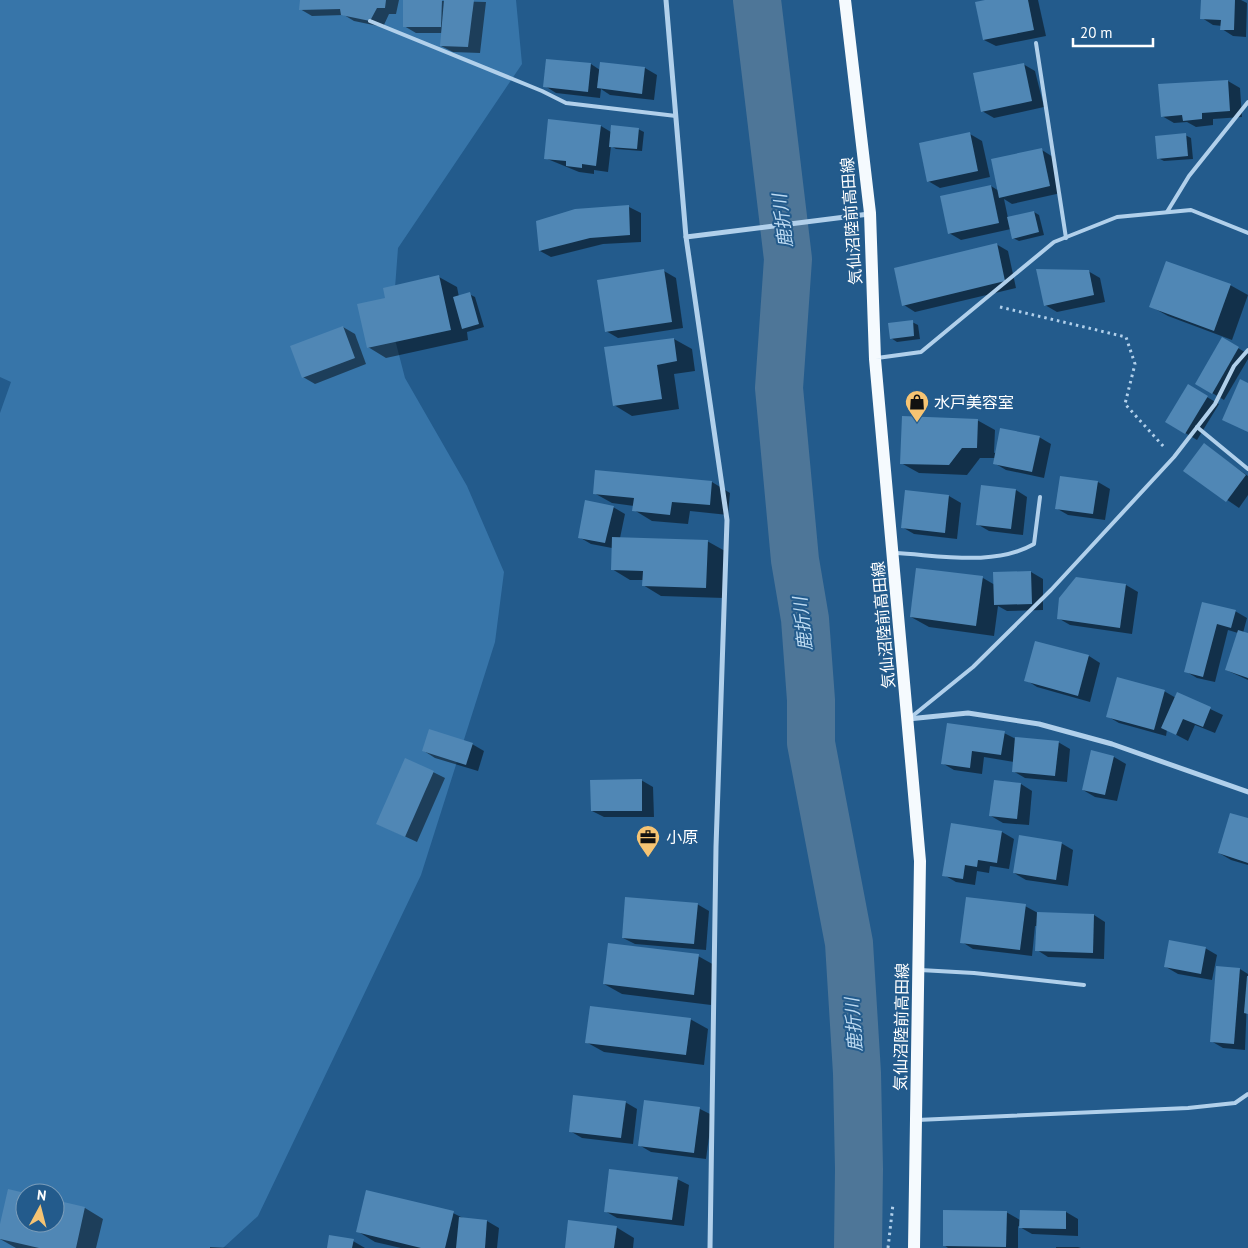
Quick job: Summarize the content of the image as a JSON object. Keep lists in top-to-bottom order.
{
  "streets": {
    "main road": ["気仙沼陸前高田線"]
  },
  "water": ["鹿折川"],
  "places": {
    "shop": ["水戸美容室"],
    "office": ["小原"]
  },
  "scale_bar": "20 m",
  "north": "top"
}
